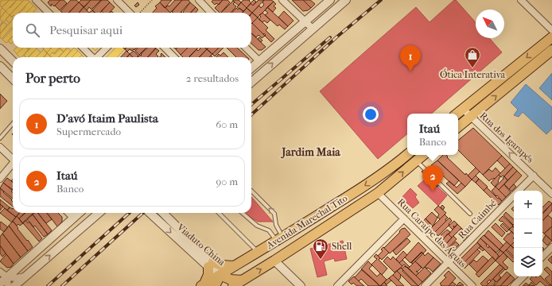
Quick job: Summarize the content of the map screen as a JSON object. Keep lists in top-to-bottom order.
{
  "streets": {
    "main road": ["Avenida Marechal Tito"],
    "street": [
      "Rua dos Igarapés",
      "Rua Caimbé",
      "Rua Caraípe das Águas",
      "Viaduto China"
    ]
  },
  "crossings": [
    ["Rua dos Igarapés", "Rua Caimbé"],
    ["Rua Caimbé", "Rua Caraípe das Águas"],
    ["Avenida Marechal Tito", "Rua Caraípe das Águas"],
    ["Avenida Marechal Tito", "Viaduto China"]
  ],
  "one_way": ["Rua dos Igarapés"],
  "districts": ["Jardim Maia"],
  "places": {
    "shop": ["Ótica Interativa"],
    "fuel station": ["Shell"]
  },
  "north": "top left",
  "page": {
    "search": "Pesquisar aqui",
    "pins": ["1", "2"],
    "heading": ["Por perto", "2 resultados"],
    "list": [
      {
        "mark": "1",
        "name": "D’avó Itaim Paulista",
        "note": "Supermercado",
        "value": "60 m"
      },
      {
        "mark": "2",
        "name": "Itaú",
        "note": "Banco",
        "value": "90 m"
      }
    ],
    "popup": ["Itaú", "Banco"],
    "map_buttons": ["+", "−"]
  }
}
